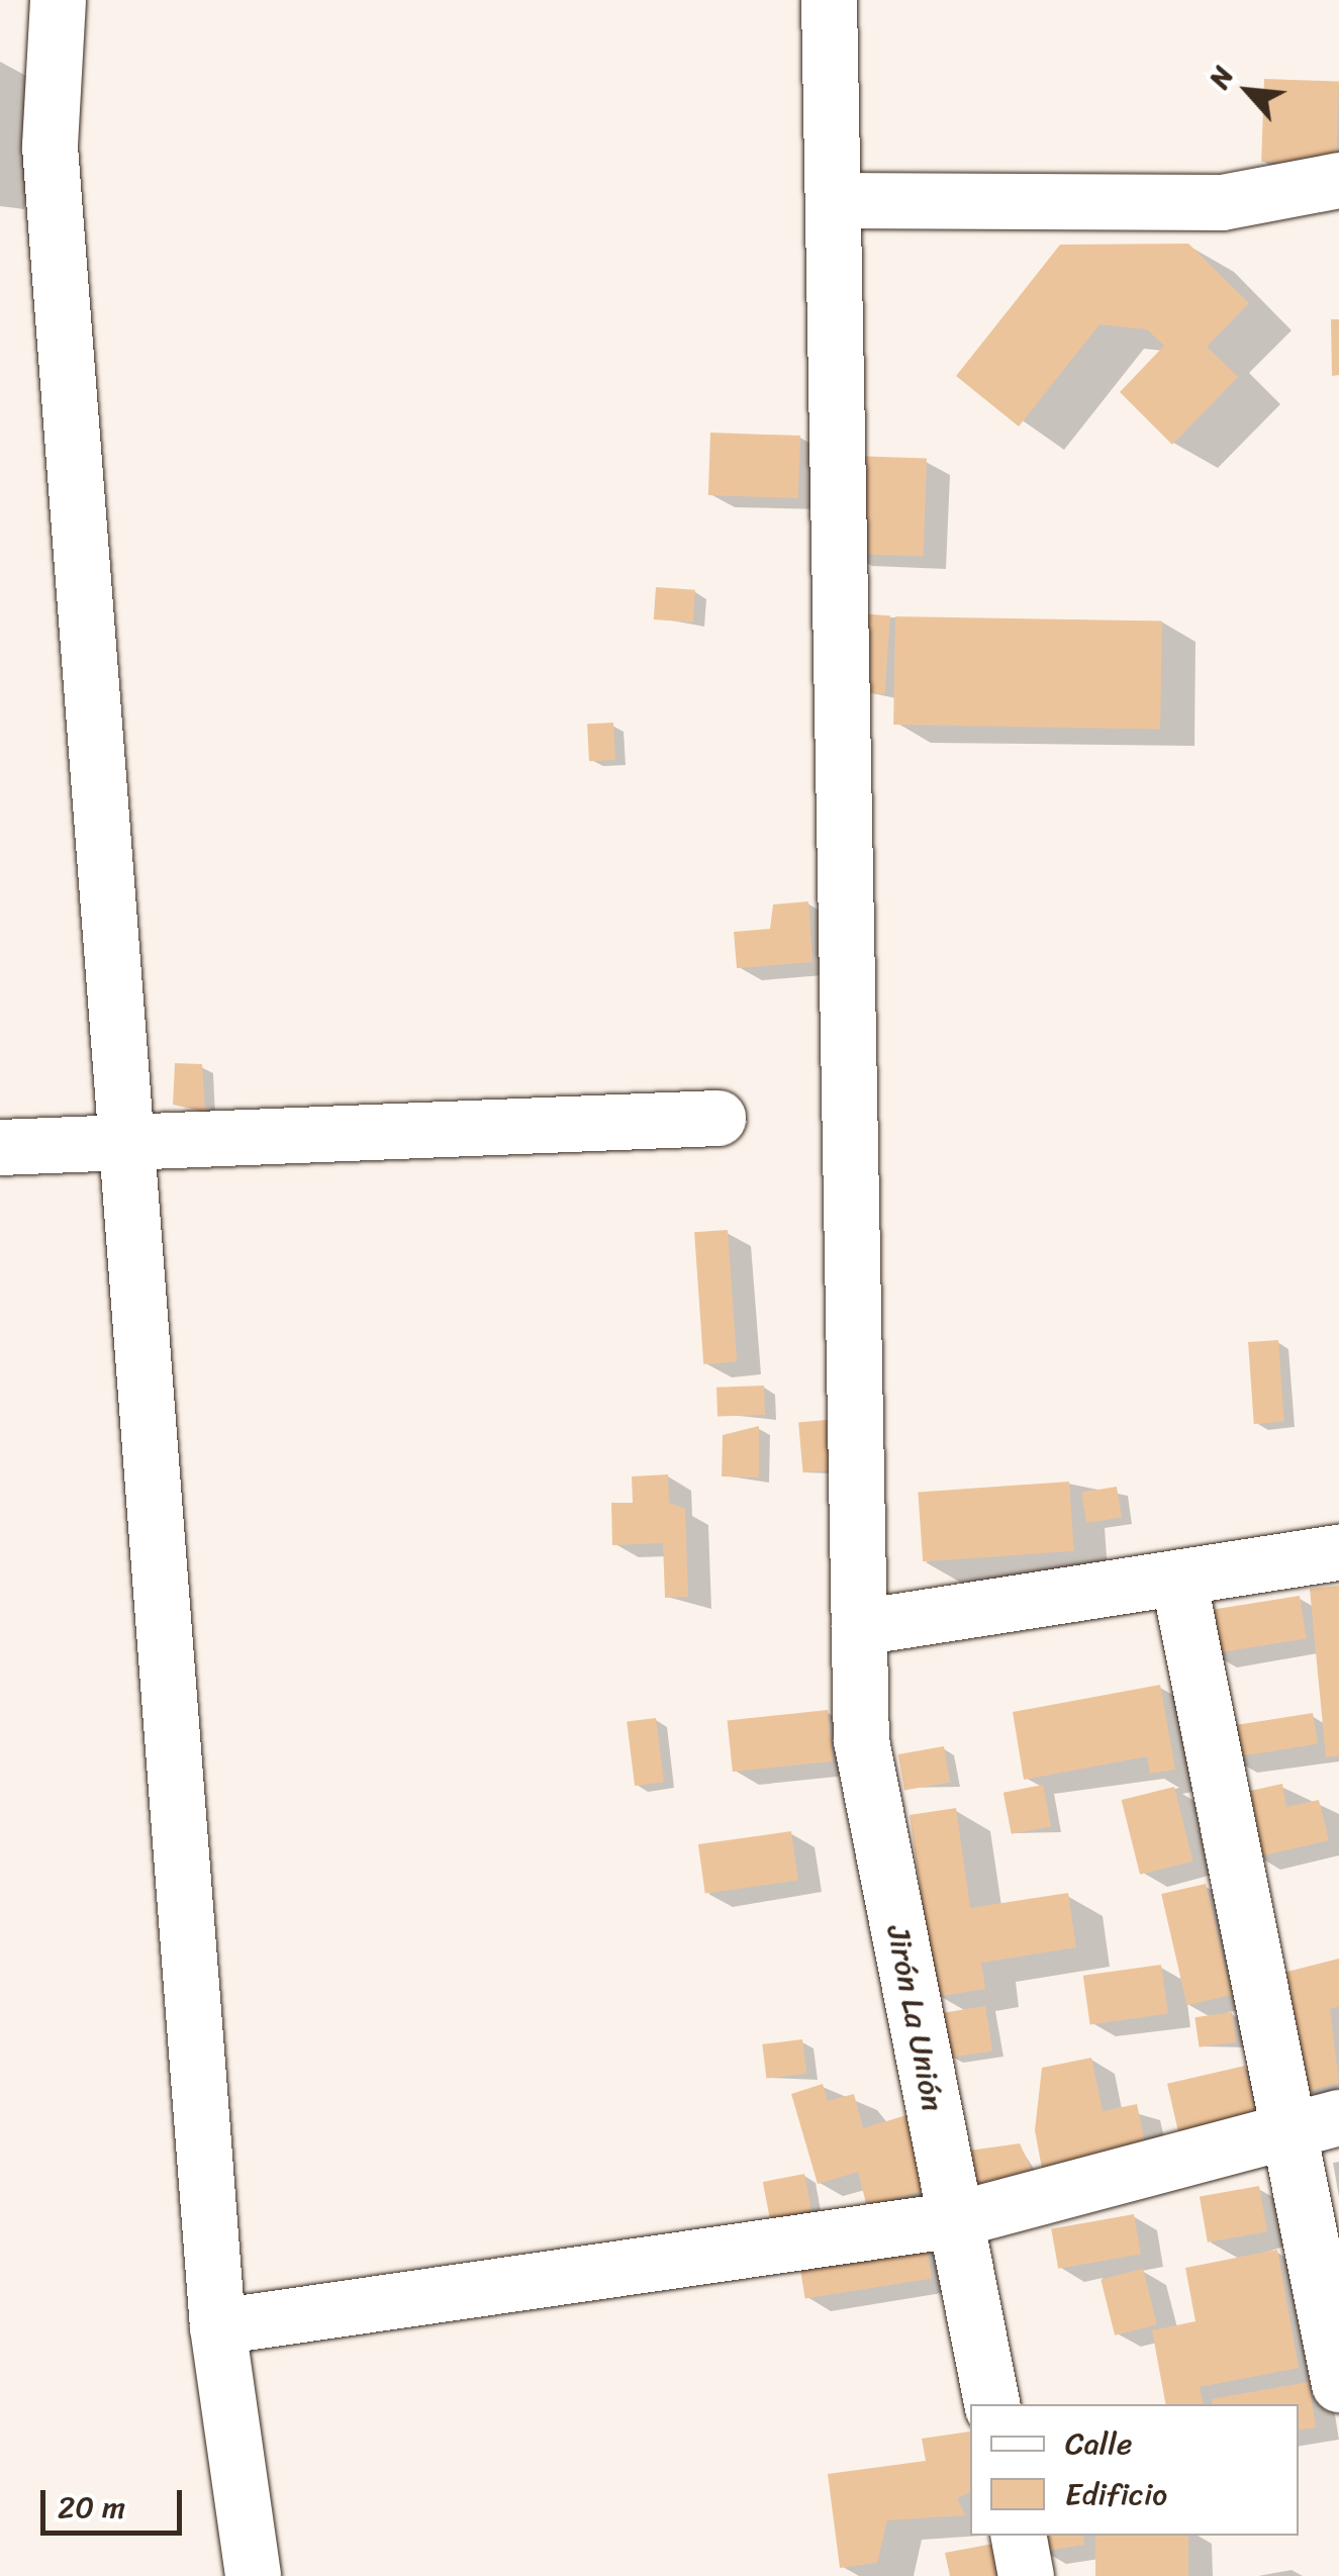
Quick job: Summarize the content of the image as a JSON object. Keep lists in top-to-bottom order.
{
  "streets": {
    "street": ["Jirón La Unión"]
  },
  "legend": ["Calle", "Edificio"],
  "scale_bar": "20 m",
  "north": "top left"
}
